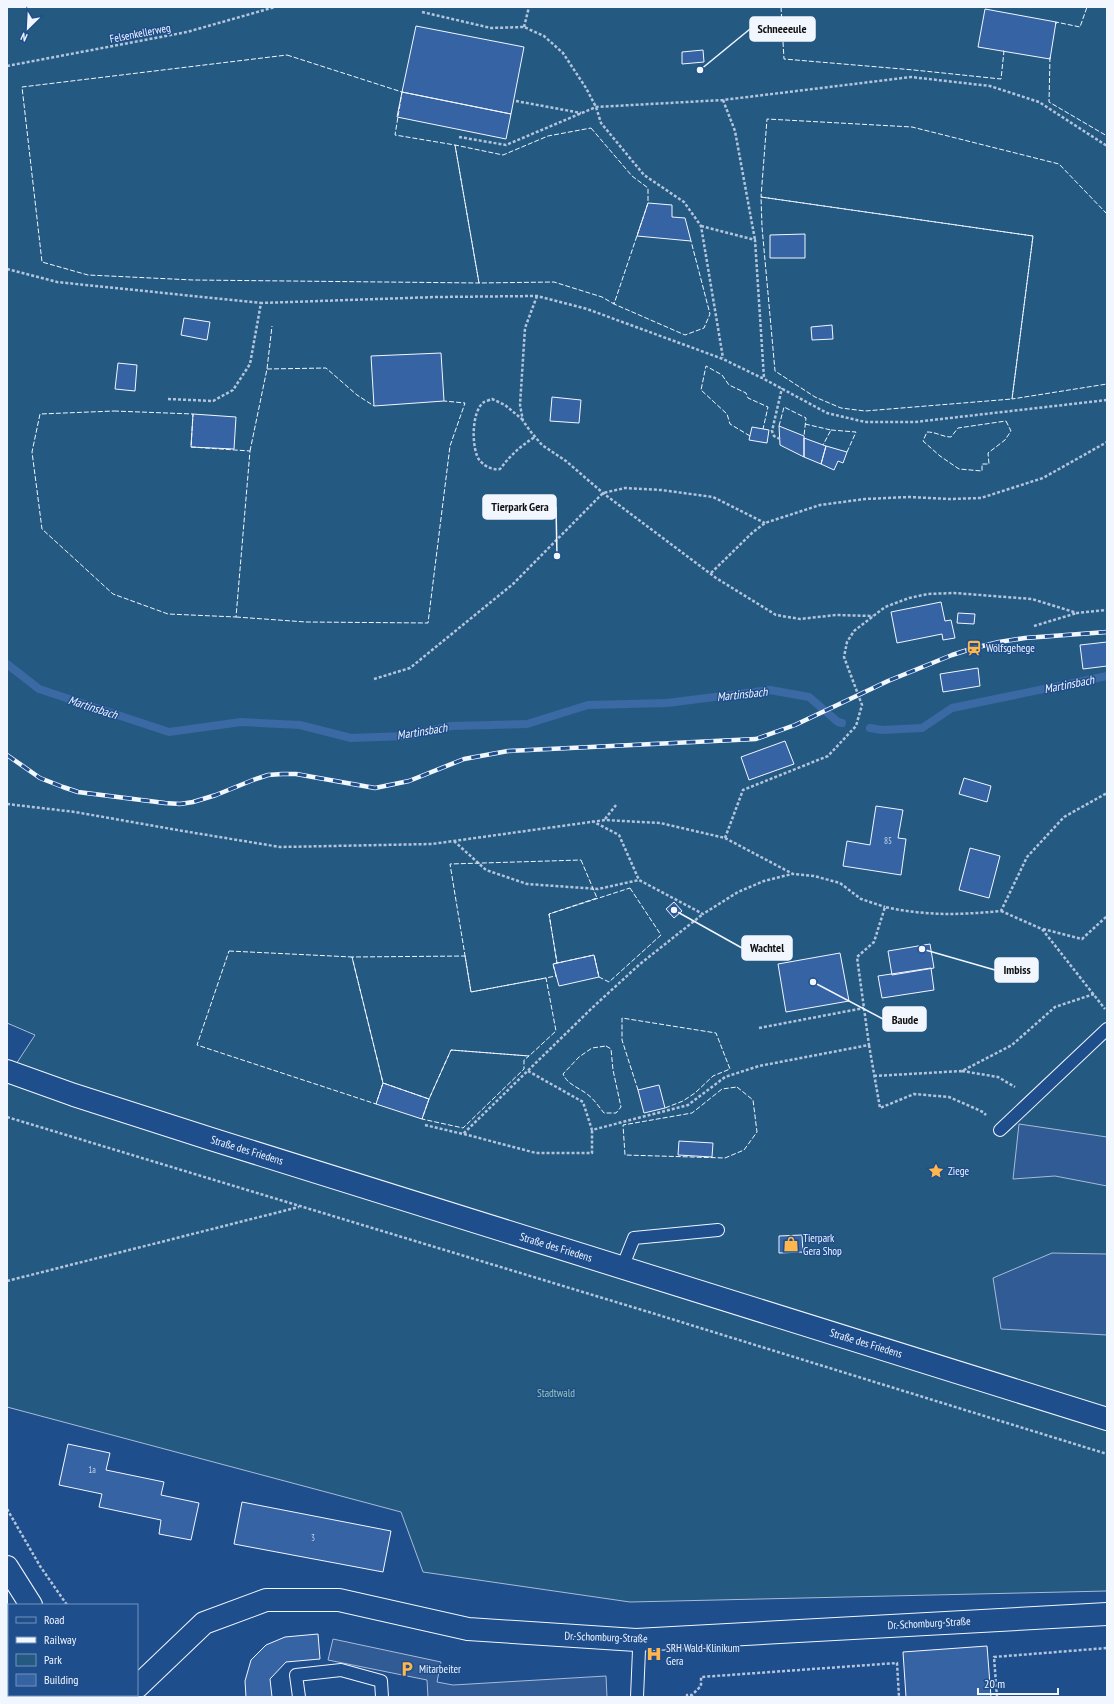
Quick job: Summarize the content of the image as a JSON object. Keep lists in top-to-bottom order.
{
  "streets": {
    "main road": ["Straße des Friedens", "Dr.-Schomburg-Straße"],
    "path": ["Felsenkellerweg"]
  },
  "water": ["Martinsbach"],
  "parks": ["Stadtwald"],
  "places": {
    "other": [
      "Schneeeule",
      "Tierpark Gera",
      "Wachtel",
      "Imbiss",
      "Baude"
    ],
    "station": ["Wolfsgehege"],
    "place": ["Ziege"],
    "shop": ["Tierpark Gera Shop"],
    "hospital": ["SRH Wald-Klinikum Gera"],
    "parking": ["Mitarbeiter"]
  },
  "house_numbers": ["85", "1a", "3"],
  "legend": [
    "Road",
    "Railway",
    "Park",
    "Building"
  ],
  "scale_bar": "20 m",
  "north": "bottom left"
}
